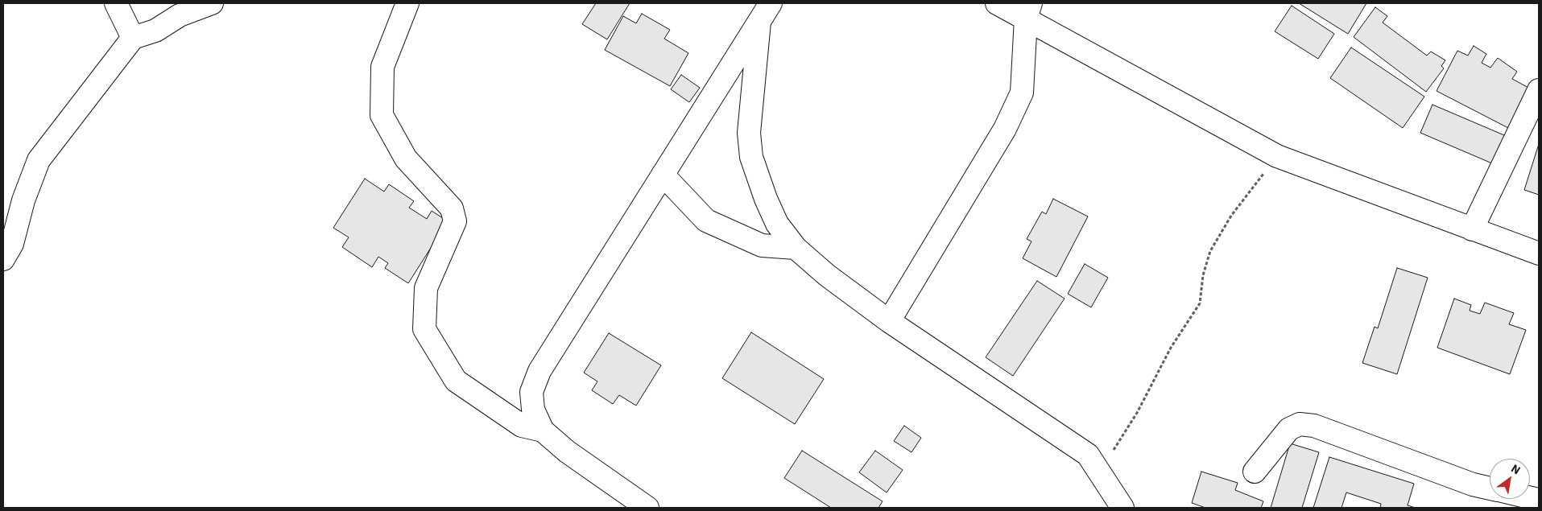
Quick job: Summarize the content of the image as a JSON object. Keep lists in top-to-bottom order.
{
  "north": "top right"
}
